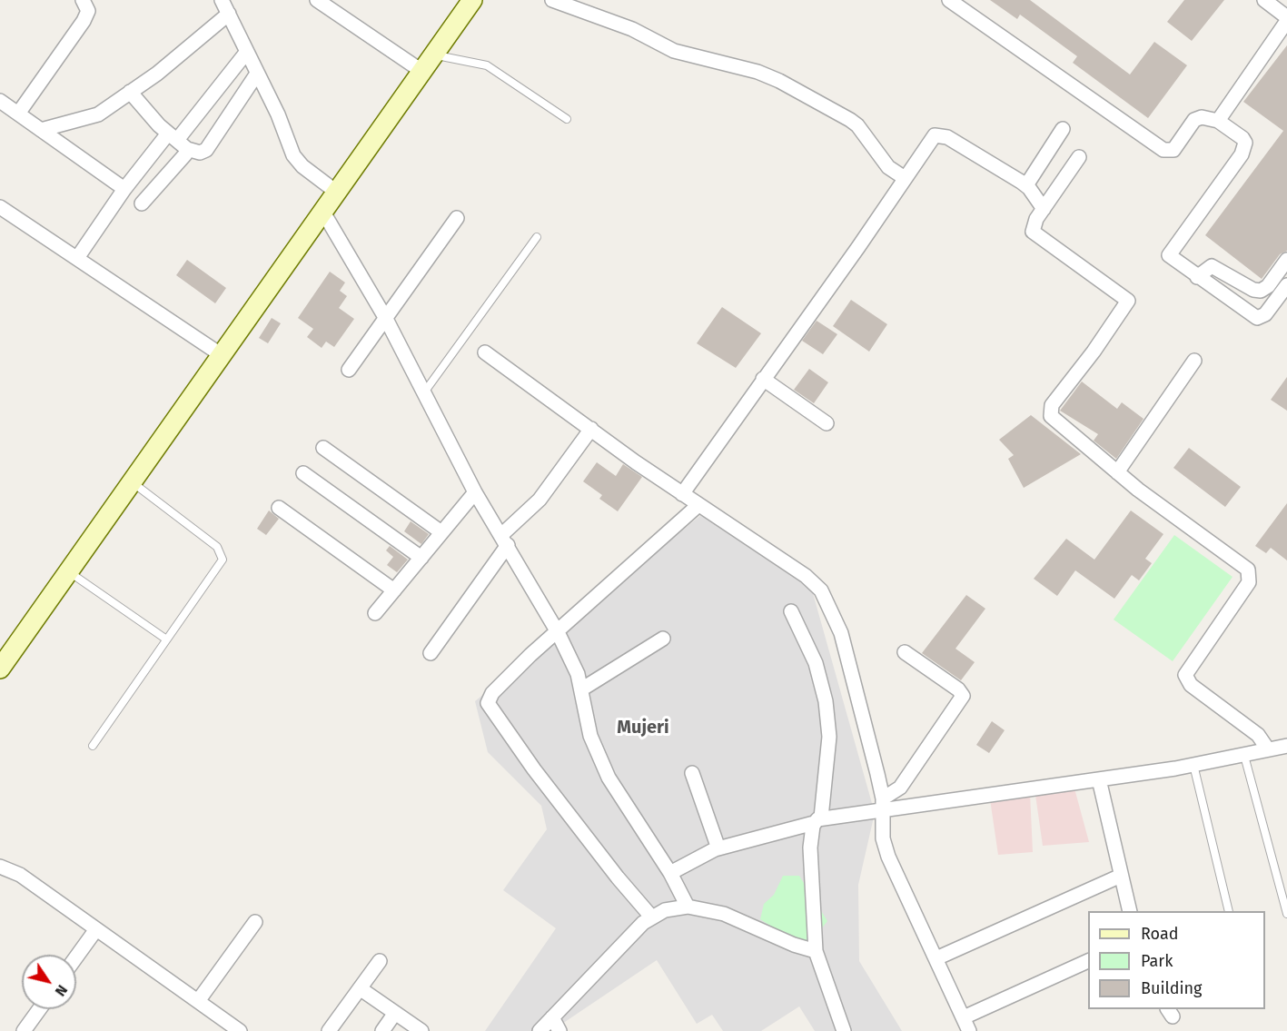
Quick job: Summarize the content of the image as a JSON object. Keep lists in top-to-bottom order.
{
  "districts": ["Mujeri"],
  "legend": ["Road", "Park", "Building"],
  "north": "bottom right"
}
